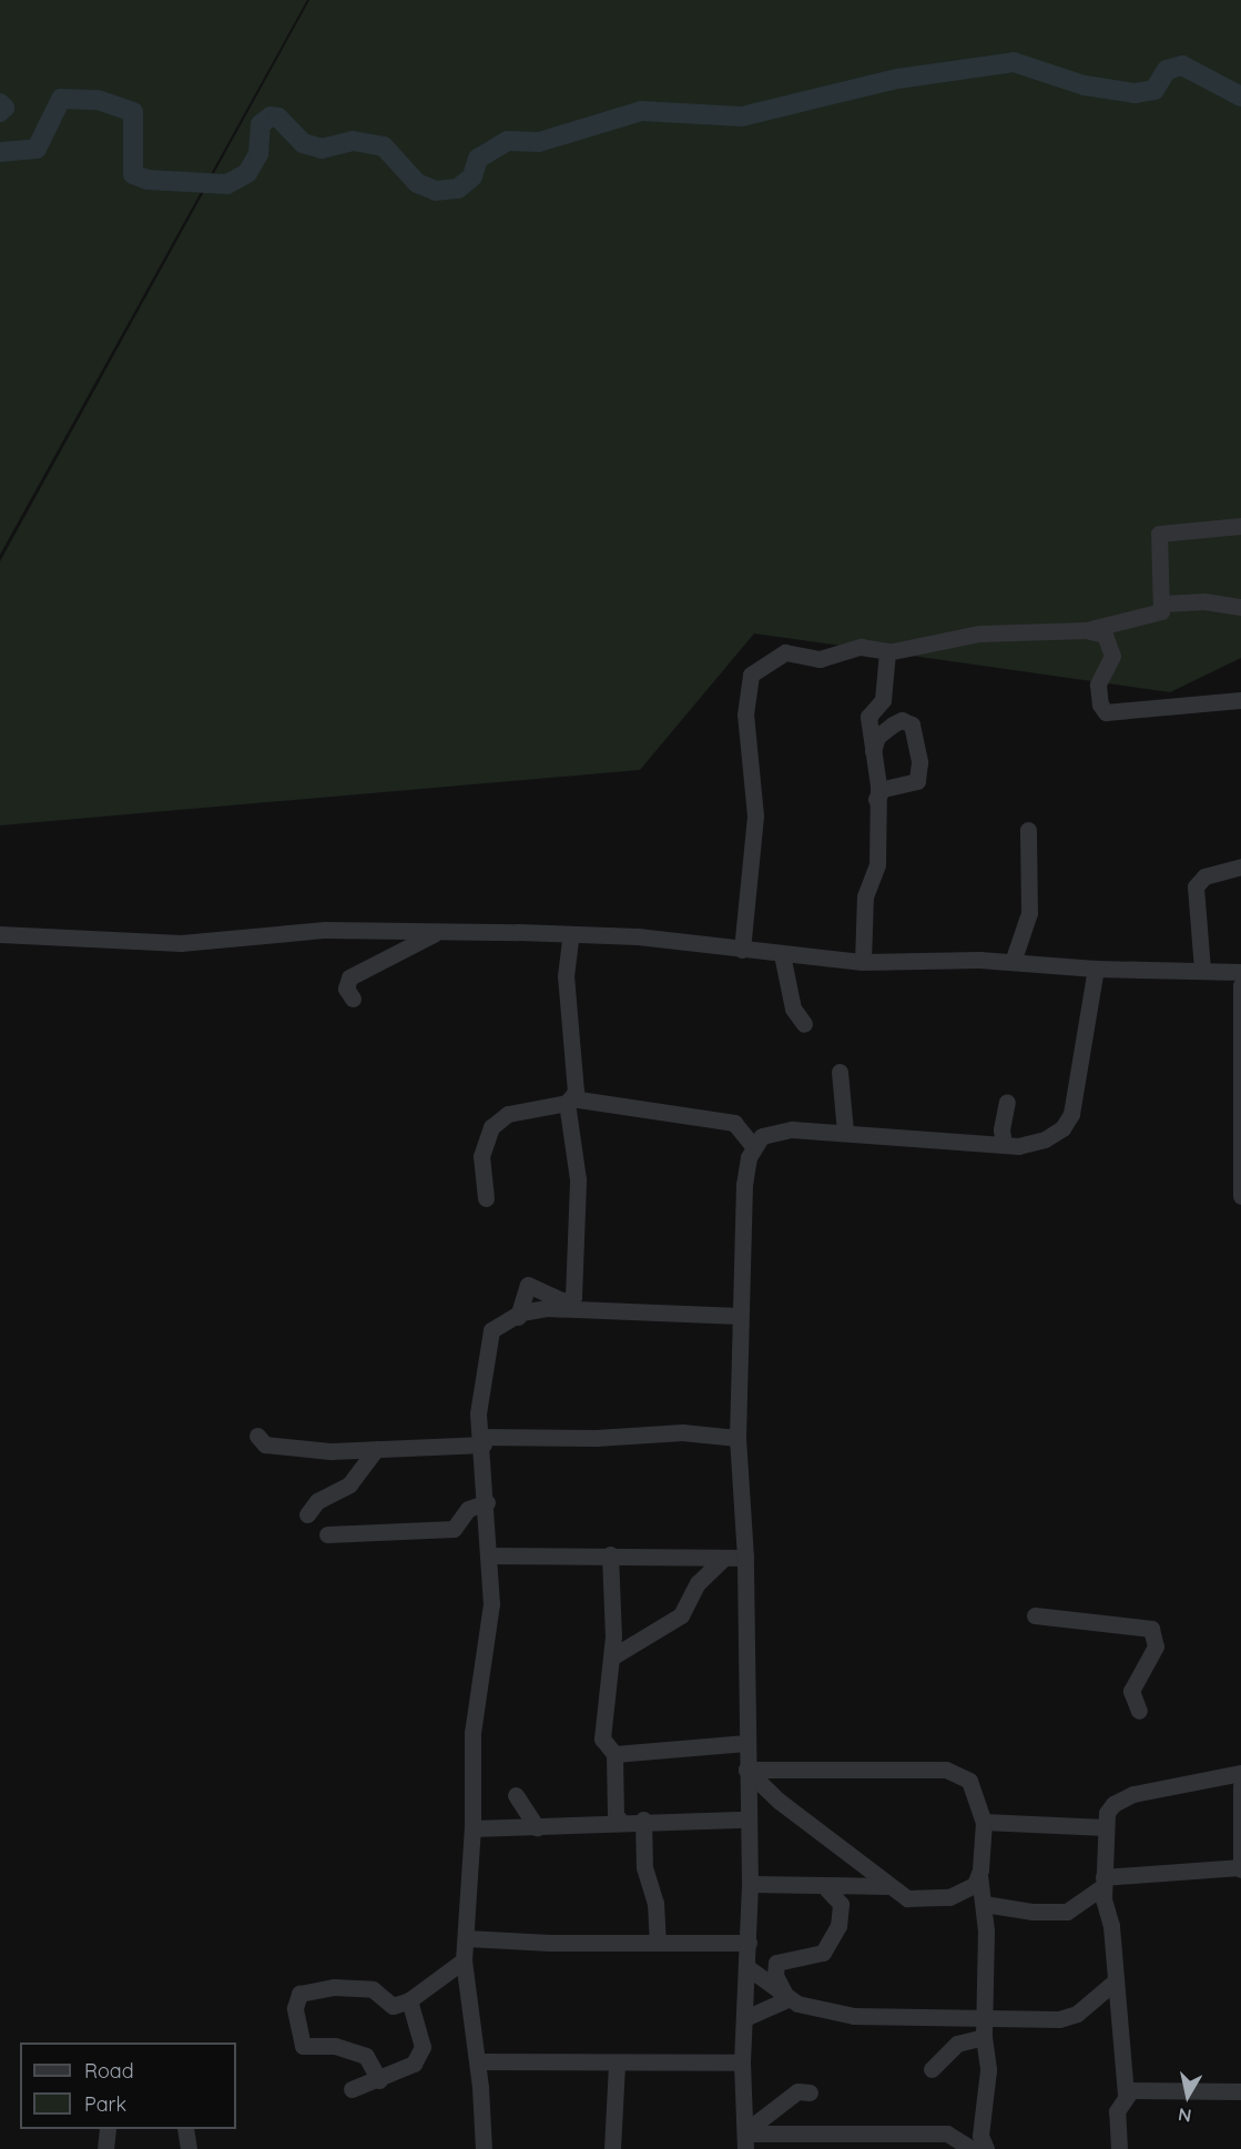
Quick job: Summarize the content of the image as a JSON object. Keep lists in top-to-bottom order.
{
  "legend": ["Road", "Park"],
  "north": "bottom"
}
